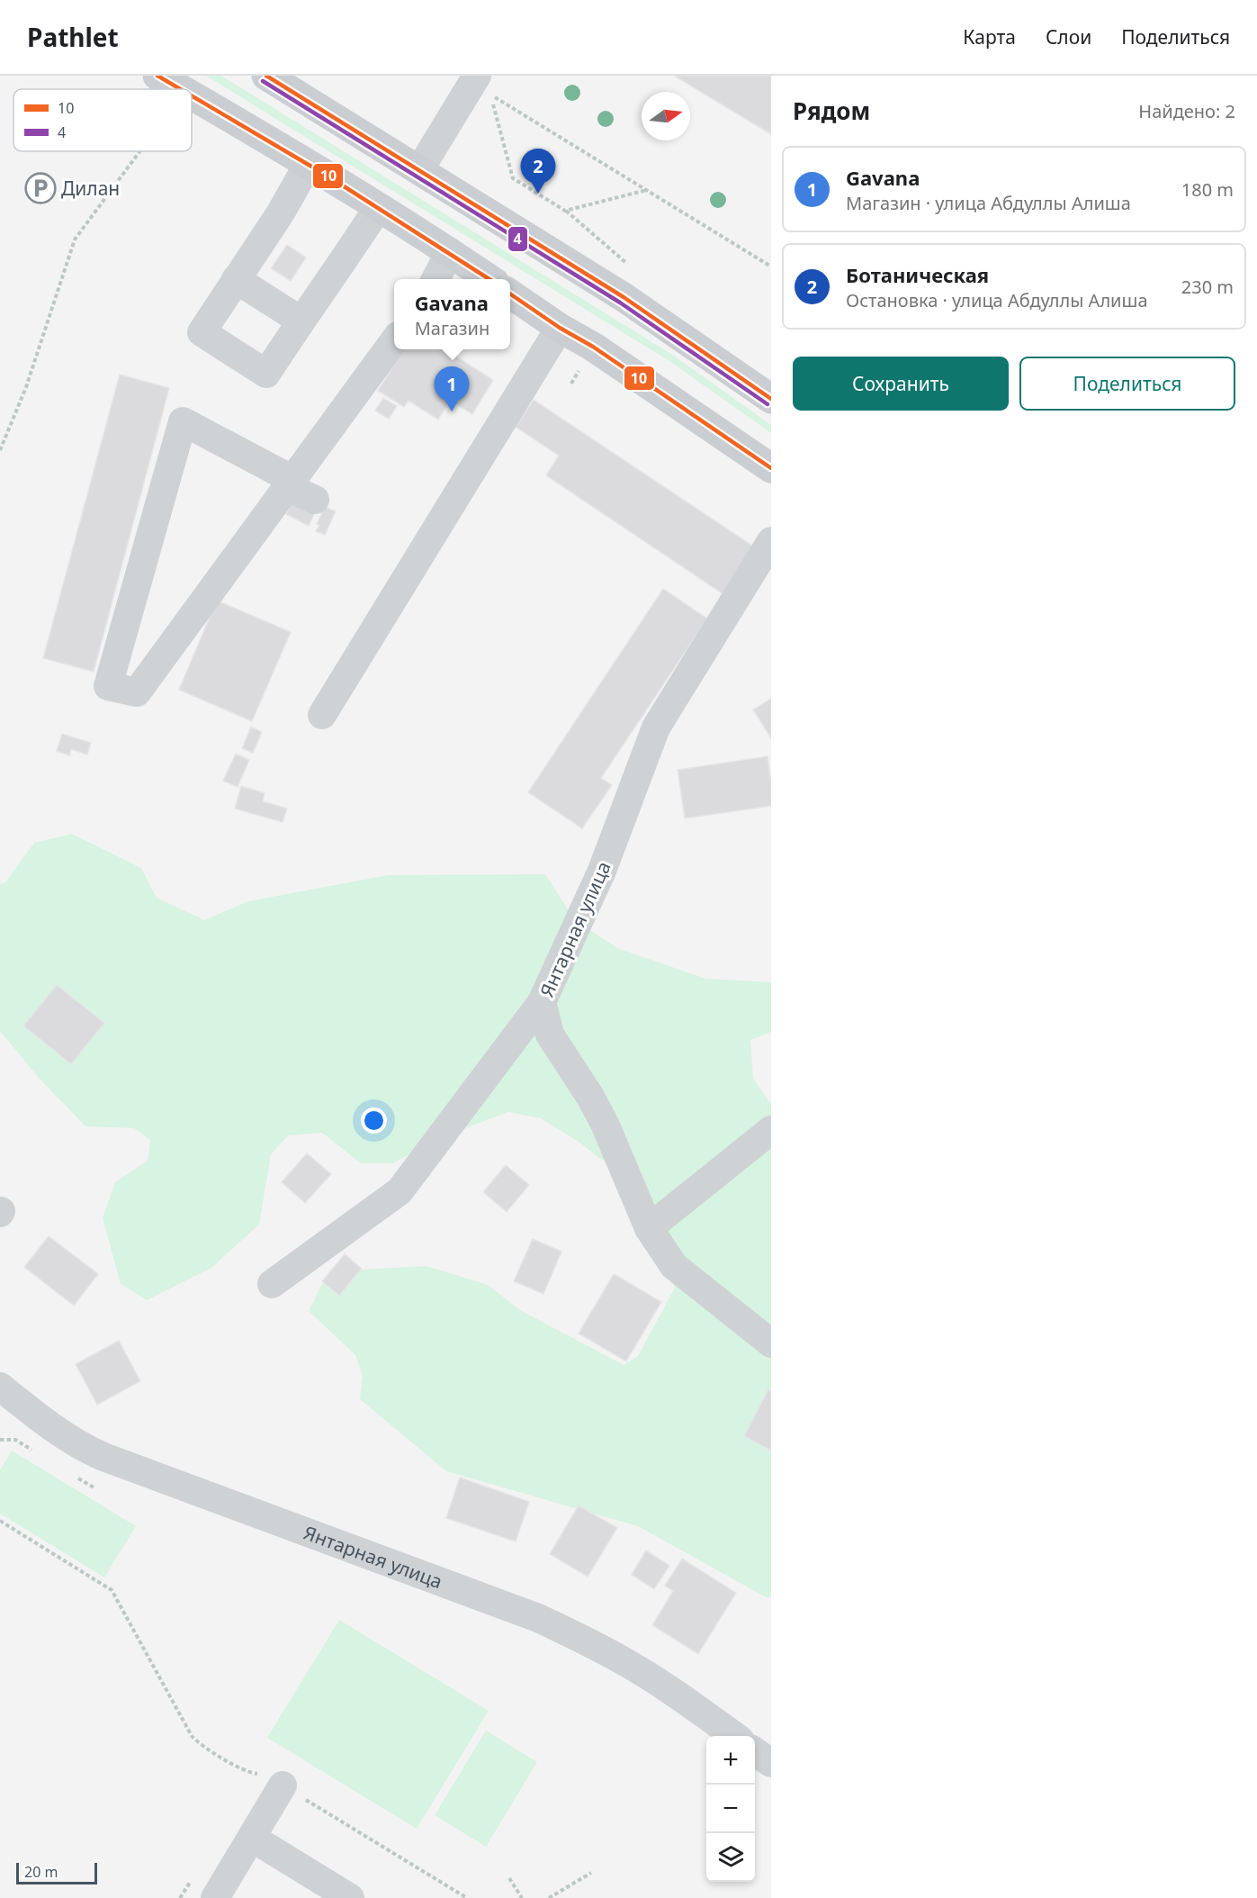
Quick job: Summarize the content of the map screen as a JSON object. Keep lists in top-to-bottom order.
{
  "streets": {
    "street": ["Янтарная улица"]
  },
  "places": {
    "parking": ["Дилан"]
  },
  "lines": ["transit line 10", "transit line 4"],
  "legend": ["10", "4"],
  "scale_bar": "20 m",
  "north": "right",
  "page": {
    "header": "Pathlet",
    "nav": ["Карта", "Слои", "Поделиться"],
    "heading": ["Рядом", "Найдено: 2"],
    "list": [
      {
        "mark": "1",
        "name": "Gavana",
        "note": "Магазин · улица Абдуллы Алиша",
        "value": "180 m"
      },
      {
        "mark": "2",
        "name": "Ботаническая",
        "note": "Остановка · улица Абдуллы Алиша",
        "value": "230 m"
      }
    ],
    "pins": ["2", "1"],
    "popup": ["Gavana", "Магазин"],
    "buttons": ["Сохранить", "Поделиться"],
    "map_buttons": ["+", "−"],
    "scale": "20 m"
  }
}
